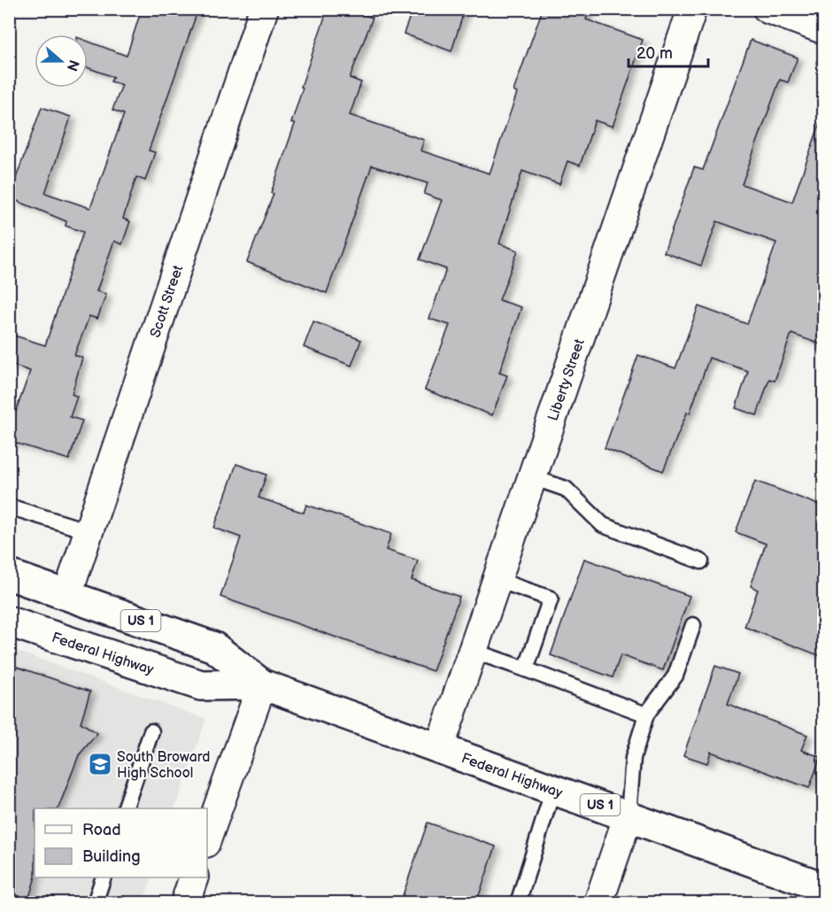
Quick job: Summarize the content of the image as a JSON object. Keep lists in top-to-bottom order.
{
  "streets": {
    "main road": ["US 1", "Federal Highway"],
    "street": ["Scott Street", "Liberty Street"]
  },
  "crossings": [
    ["Scott Street", "Federal Highway"],
    ["Liberty Street", "Federal Highway"]
  ],
  "places": {
    "school or university": ["South Broward High School"]
  },
  "legend": ["Road", "Building"],
  "scale_bar": "20 m",
  "north": "right"
}
